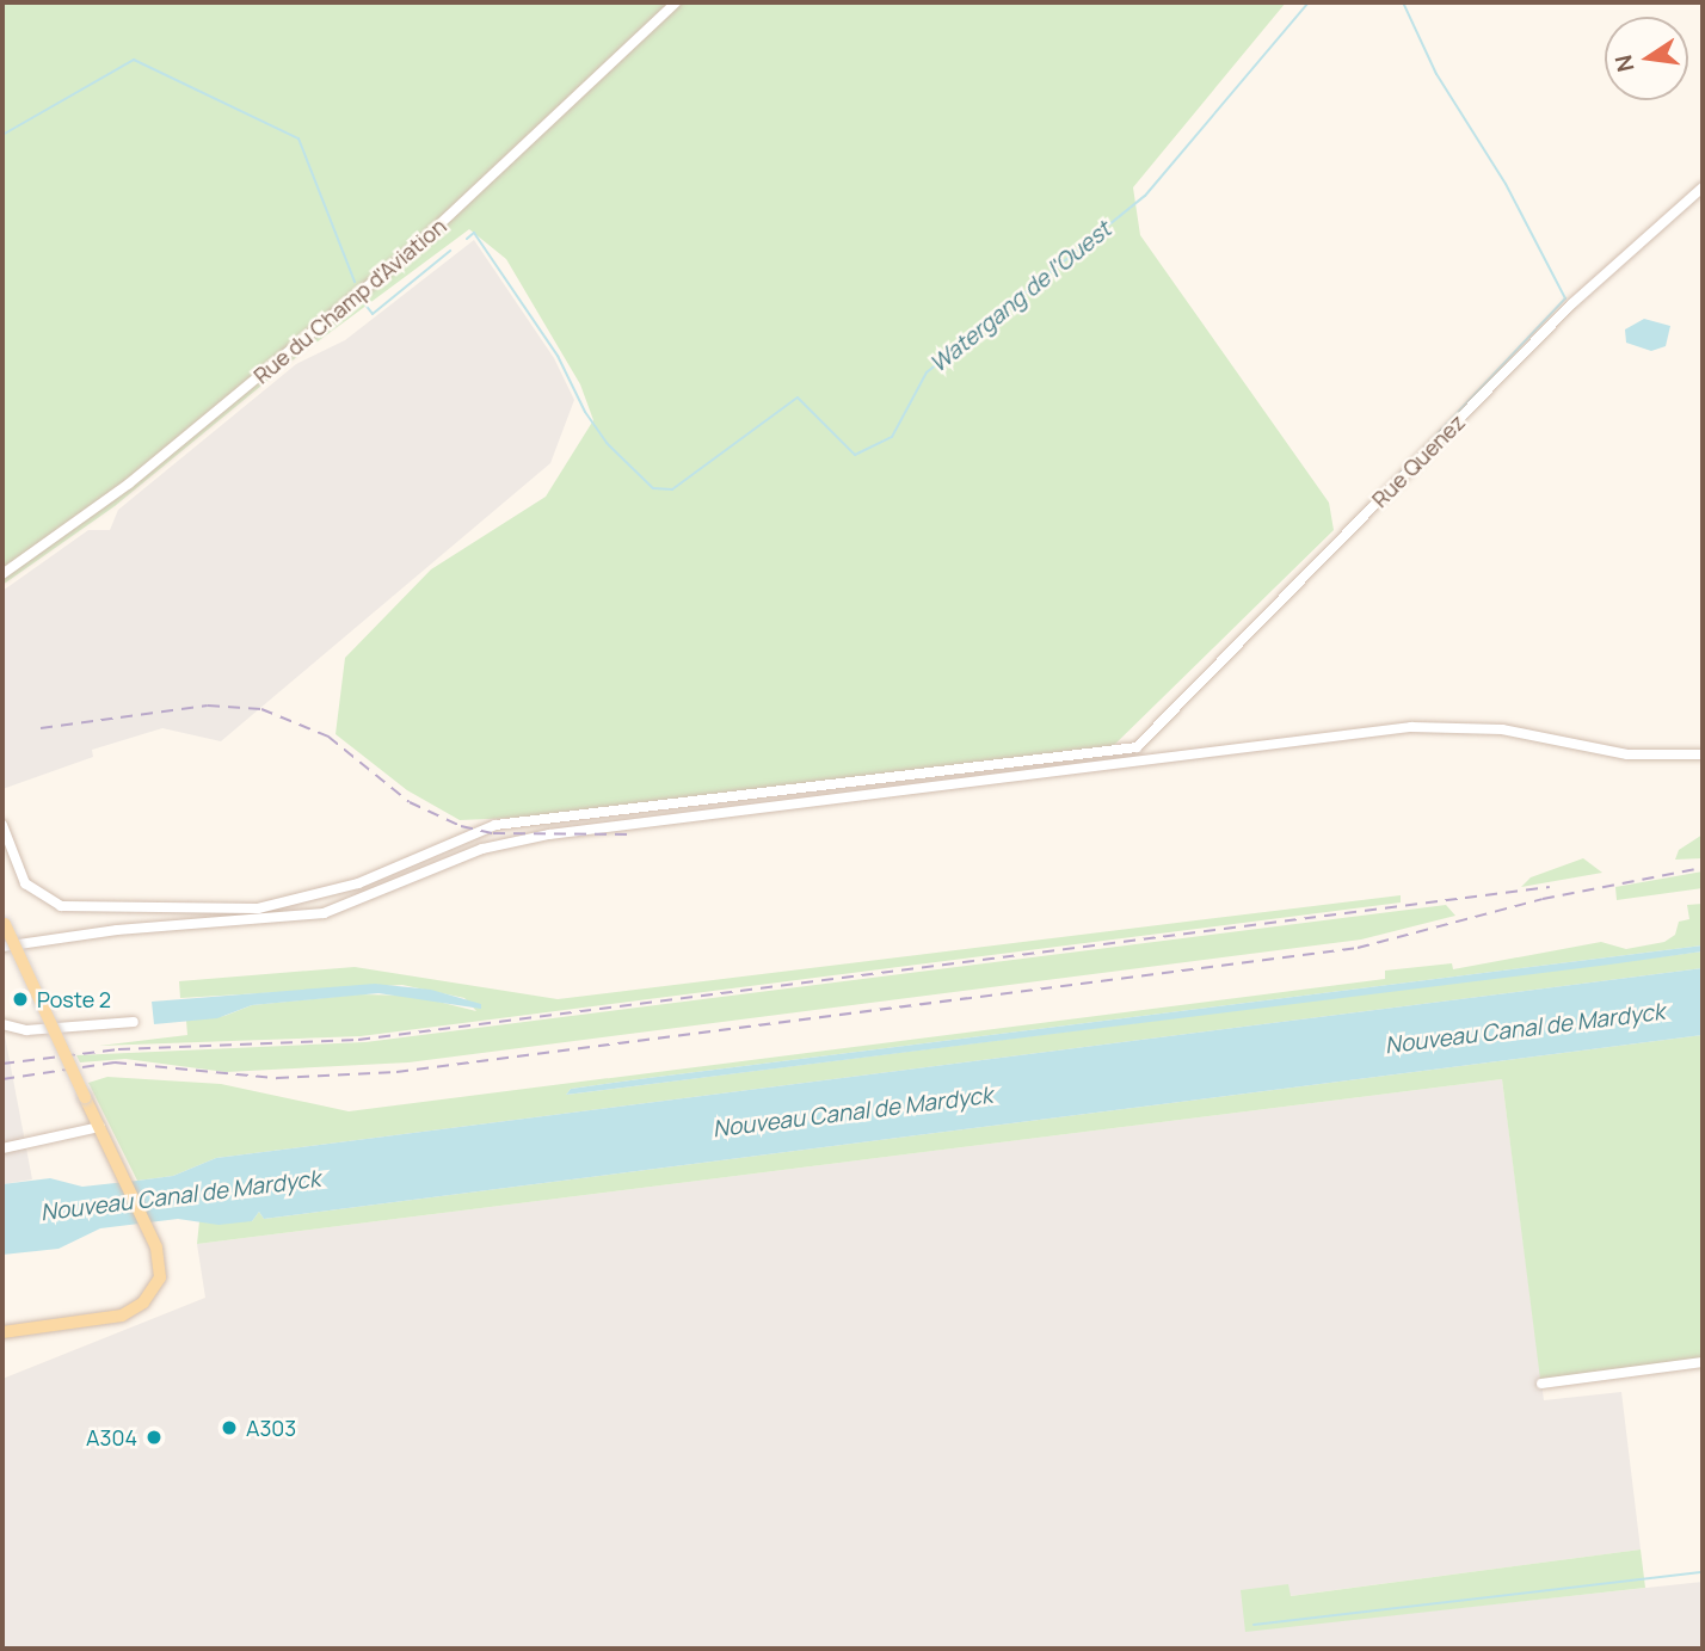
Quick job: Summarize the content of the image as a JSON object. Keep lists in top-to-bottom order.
{
  "streets": {
    "street": ["Rue du Champ d'Aviation", "Rue Quenez"]
  },
  "water": ["Watergang de l'Ouest", "Nouveau Canal de Mardyck"],
  "places": ["Poste 2", "A303", "A304"],
  "north": "left"
}
